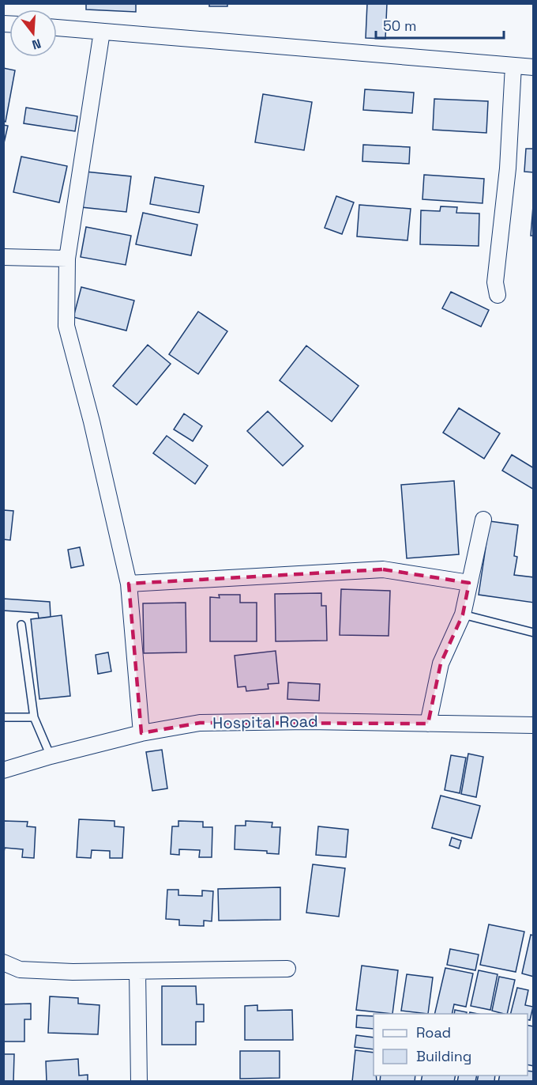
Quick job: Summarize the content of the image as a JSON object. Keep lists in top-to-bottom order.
{
  "streets": {
    "street": ["Hospital Road"]
  },
  "legend": ["Road", "Building"],
  "scale_bar": "50 m",
  "north": "bottom"
}
